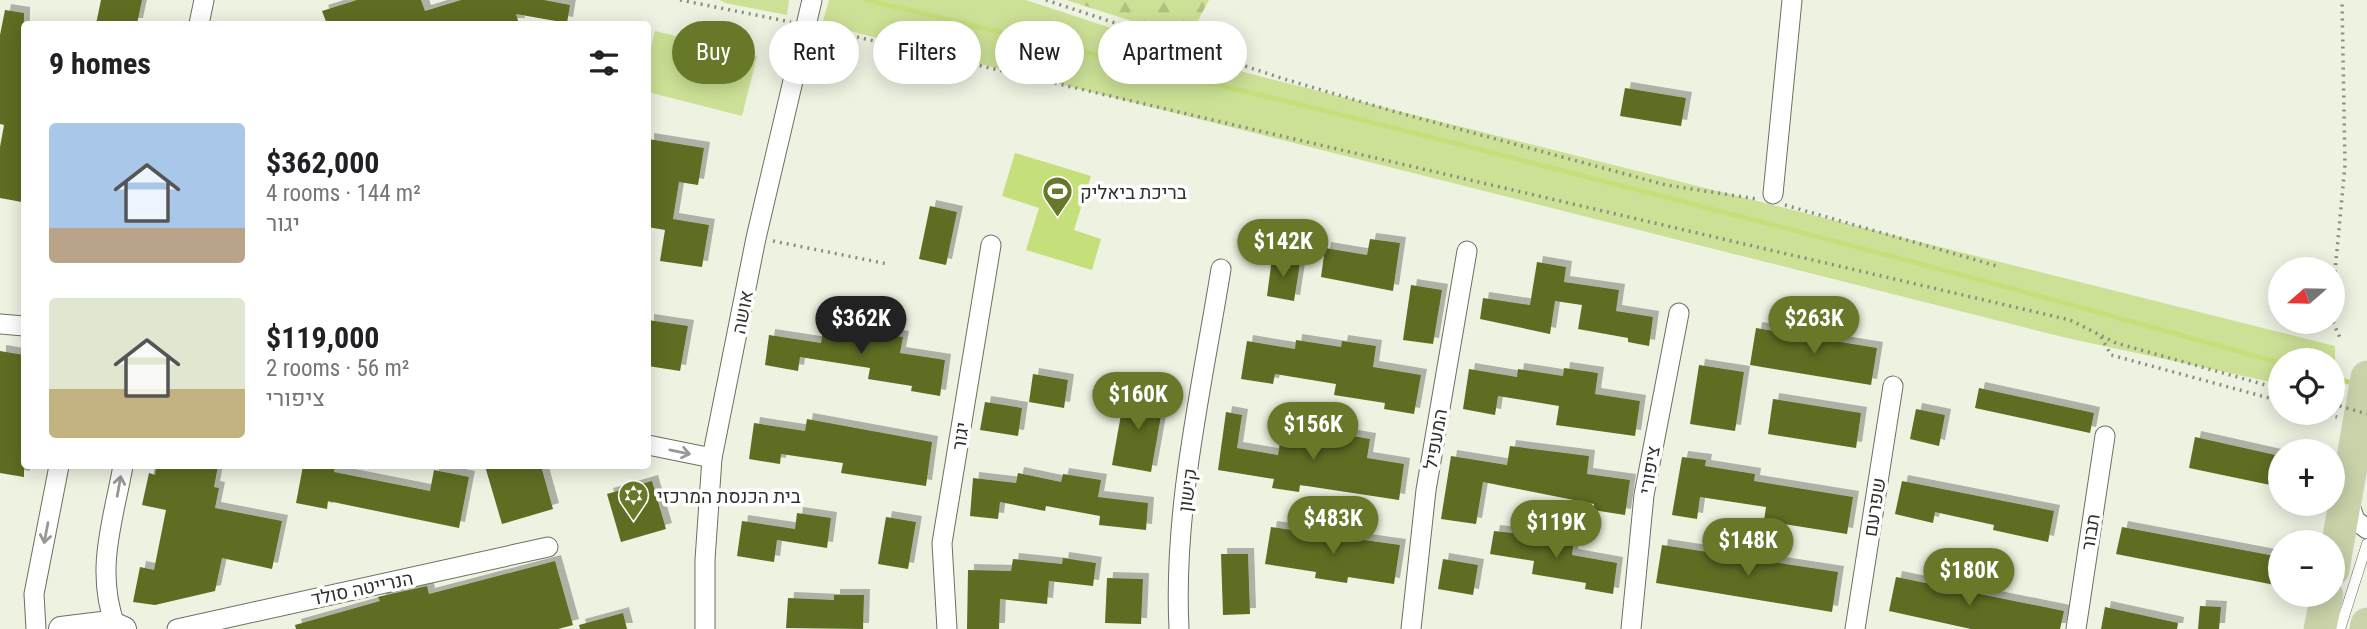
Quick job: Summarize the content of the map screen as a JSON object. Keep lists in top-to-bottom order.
{
  "streets": {
    "street": [
      "אושה",
      "יגור",
      "המעפיל",
      "ציפורי",
      "קישון",
      "שפרעם",
      "תבור",
      "הנרייטה סולד"
    ]
  },
  "places": {
    "sports": ["בריכת ביאליק"],
    "synagogue": ["בית הכנסת המרכזי"]
  },
  "north": "left",
  "page": {
    "chip": [
      "Buy",
      "Rent",
      "Filters",
      "New",
      "Apartment"
    ],
    "heading": "9 homes",
    "list": [
      {
        "name": "$362,000",
        "note": "4 rooms · 144 m² · יגור"
      },
      {
        "name": "$119,000",
        "note": "2 rooms · 56 m² · ציפורי"
      }
    ],
    "price": [
      "$142K",
      "$362K",
      "$263K",
      "$160K",
      "$156K",
      "$483K",
      "$119K",
      "$148K",
      "$180K"
    ],
    "map_buttons": ["+", "−"]
  }
}
